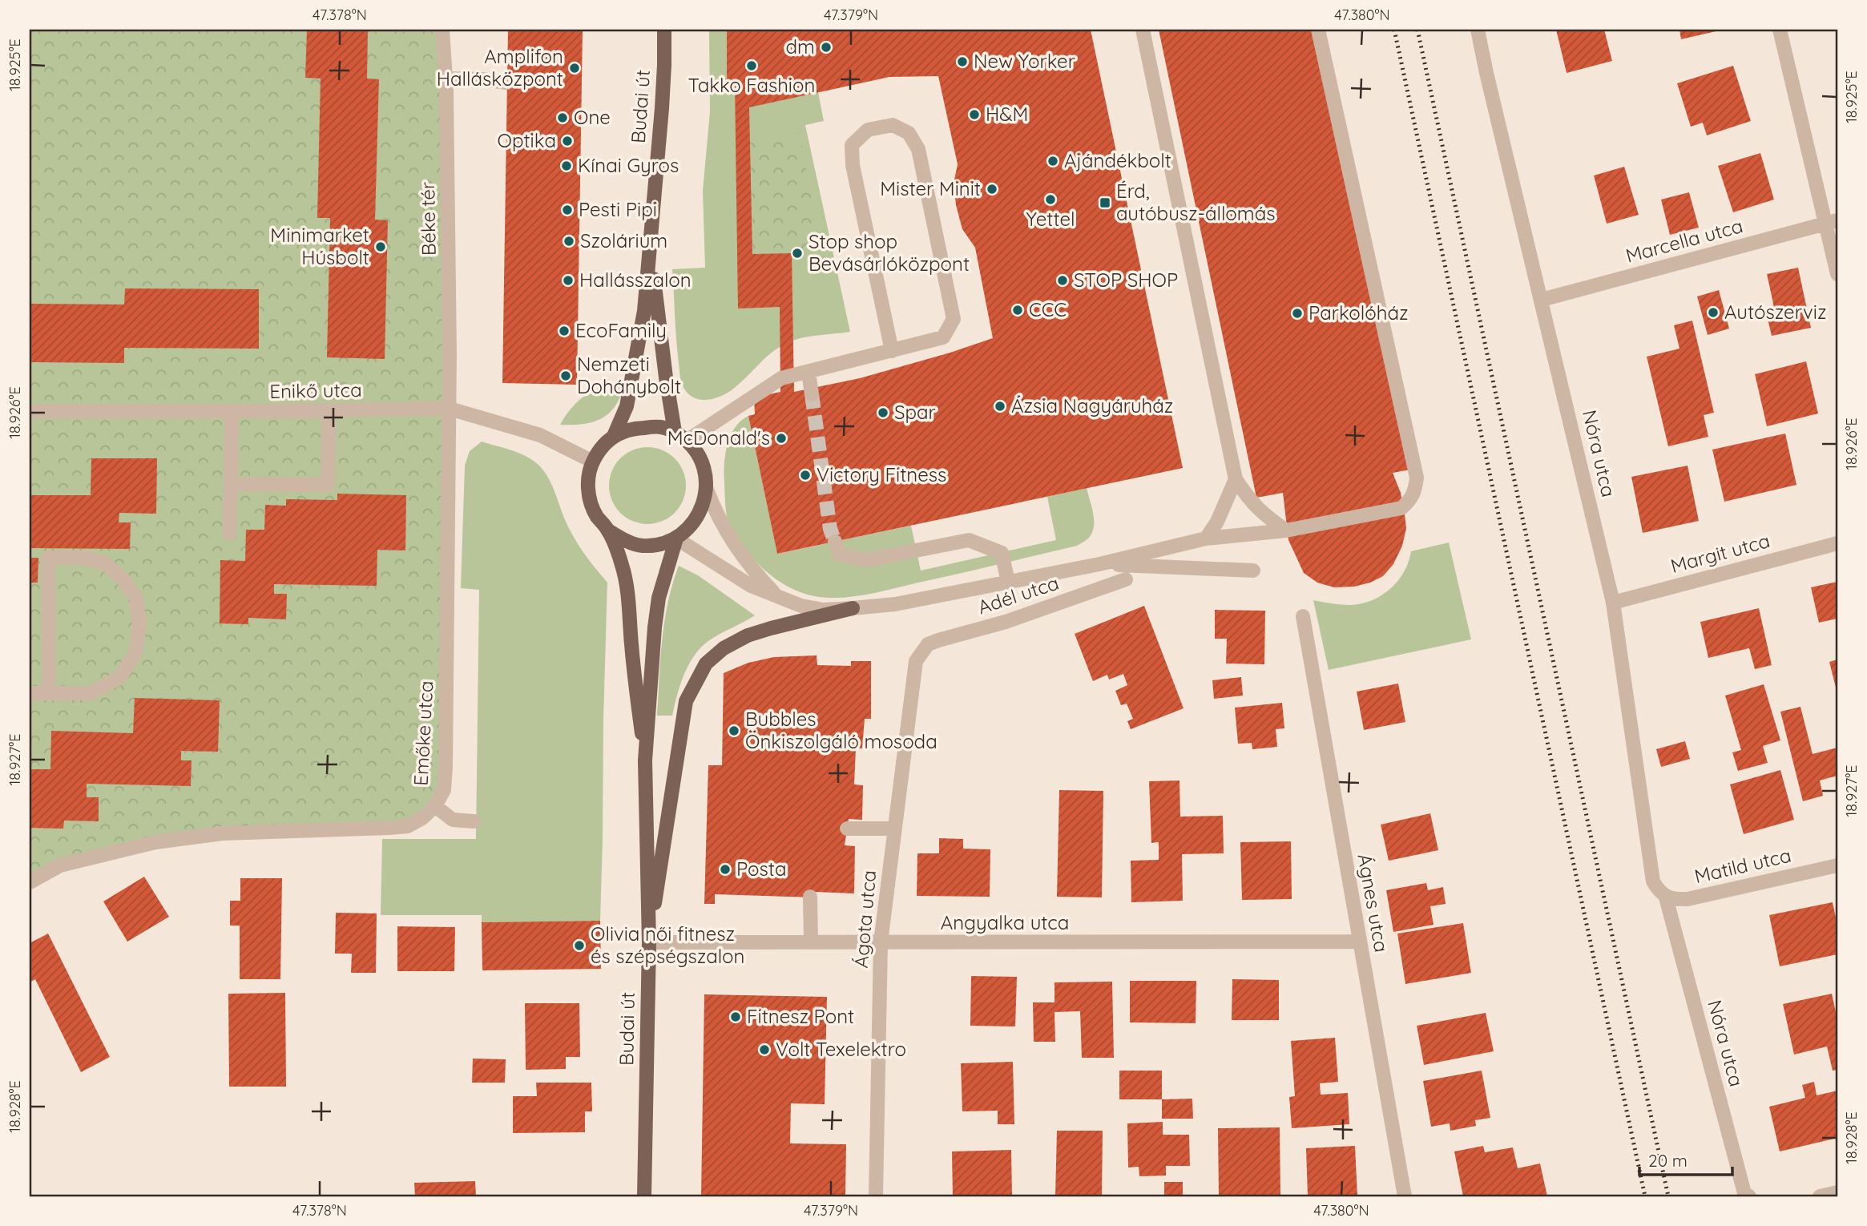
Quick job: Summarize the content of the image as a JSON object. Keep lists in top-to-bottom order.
{
  "streets": {
    "main road": ["Budai út"],
    "street": [
      "Béke tér",
      "Marcella utca",
      "Enikő utca",
      "Nóra utca",
      "Margit utca",
      "Adél utca",
      "Emőke utca",
      "Matild utca",
      "Ágnes utca",
      "Ágota utca",
      "Angyalka utca"
    ]
  },
  "crossings": [
    ["Budai út", "Enikő utca"],
    ["Budai út", "Angyalka utca"],
    ["Béke tér", "Enikő utca"],
    ["Béke tér", "Emőke utca"],
    ["Marcella utca", "Nóra utca"],
    ["Enikő utca", "Emőke utca"],
    ["Nóra utca", "Margit utca"],
    ["Nóra utca", "Matild utca"],
    ["Adél utca", "Ágota utca"],
    ["Ágnes utca", "Angyalka utca"],
    ["Ágota utca", "Angyalka utca"]
  ],
  "places": {
    "other": [
      "dm",
      "New Yorker",
      "Takko Fashion",
      "Amplifon Hallásközpont",
      "H&M",
      "One",
      "Optika",
      "Ajándékbolt",
      "Kínai Gyros",
      "Mister Minit",
      "Yettel",
      "Pesti Pipi",
      "Szolárium",
      "Minimarket Húsbolt",
      "Stop shop Bevásárlóközpont",
      "Hallásszalon",
      "STOP SHOP",
      "CCC",
      "Autószerviz",
      "Parkolóház",
      "EcoFamily",
      "Nemzeti Dohánybolt",
      "Ázsia Nagyáruház",
      "Spar",
      "McDonald's",
      "Victory Fitness",
      "Bubbles Önkiszolgáló mosoda",
      "Posta",
      "Olivia női fitnesz és szépségszalon",
      "Fitnesz Pont",
      "Volt Texelektro"
    ],
    "transit": ["Érd, autóbusz-állomás"]
  },
  "scale_bar": "20 m",
  "coordinates": [
    "47.378°N",
    "47.379°N",
    "47.380°N",
    "18.925°E",
    "18.926°E",
    "18.927°E",
    "18.928°E"
  ]
}
